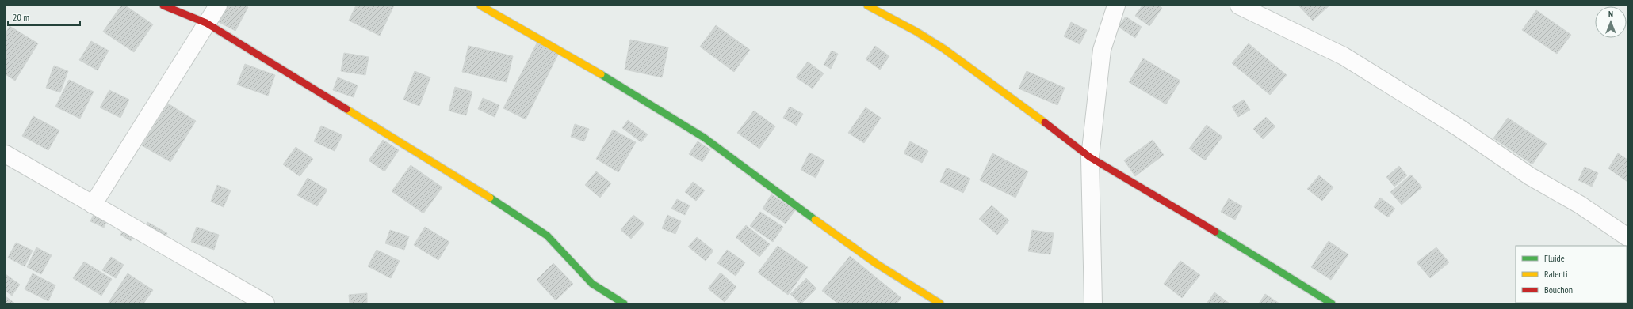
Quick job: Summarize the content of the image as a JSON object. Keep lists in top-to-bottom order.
{
  "legend": ["Fluide", "Ralenti", "Bouchon"],
  "scale_bar": "20 m",
  "north": "top"
}
